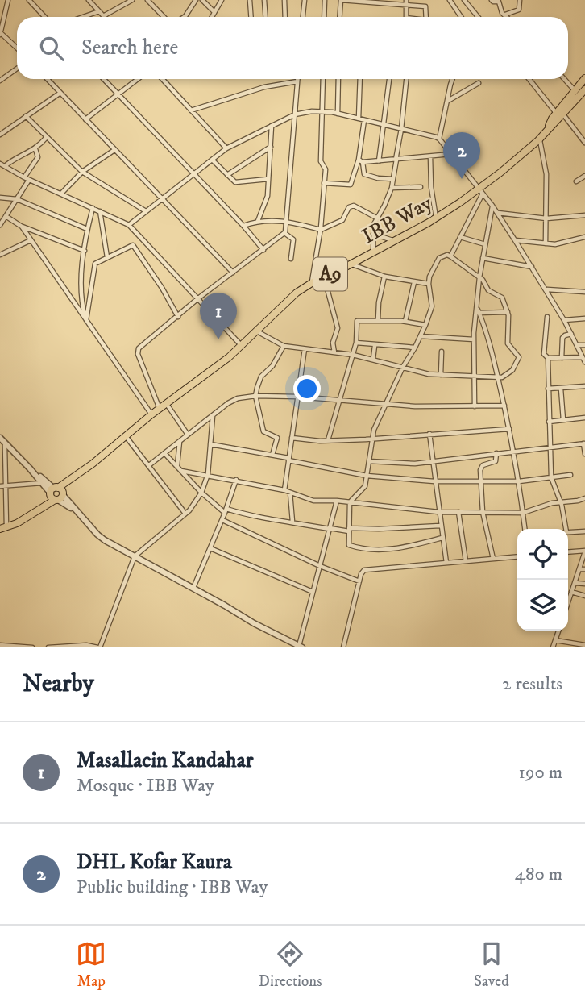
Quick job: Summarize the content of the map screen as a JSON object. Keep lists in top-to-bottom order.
{
  "streets": {
    "highway": ["IBB Way", "A9"]
  },
  "crossings": [
    ["IBB Way", "A9"]
  ],
  "page": {
    "search": "Search here",
    "pins": ["2", "1"],
    "heading": ["Nearby", "2 results"],
    "list": [
      {
        "mark": "1",
        "name": "Masallacin Kandahar",
        "note": "Mosque · IBB Way",
        "value": "190 m"
      },
      {
        "mark": "2",
        "name": "DHL Kofar Kaura",
        "note": "Public building · IBB Way",
        "value": "480 m"
      }
    ],
    "nav": ["Map", "Directions", "Saved"]
  }
}
